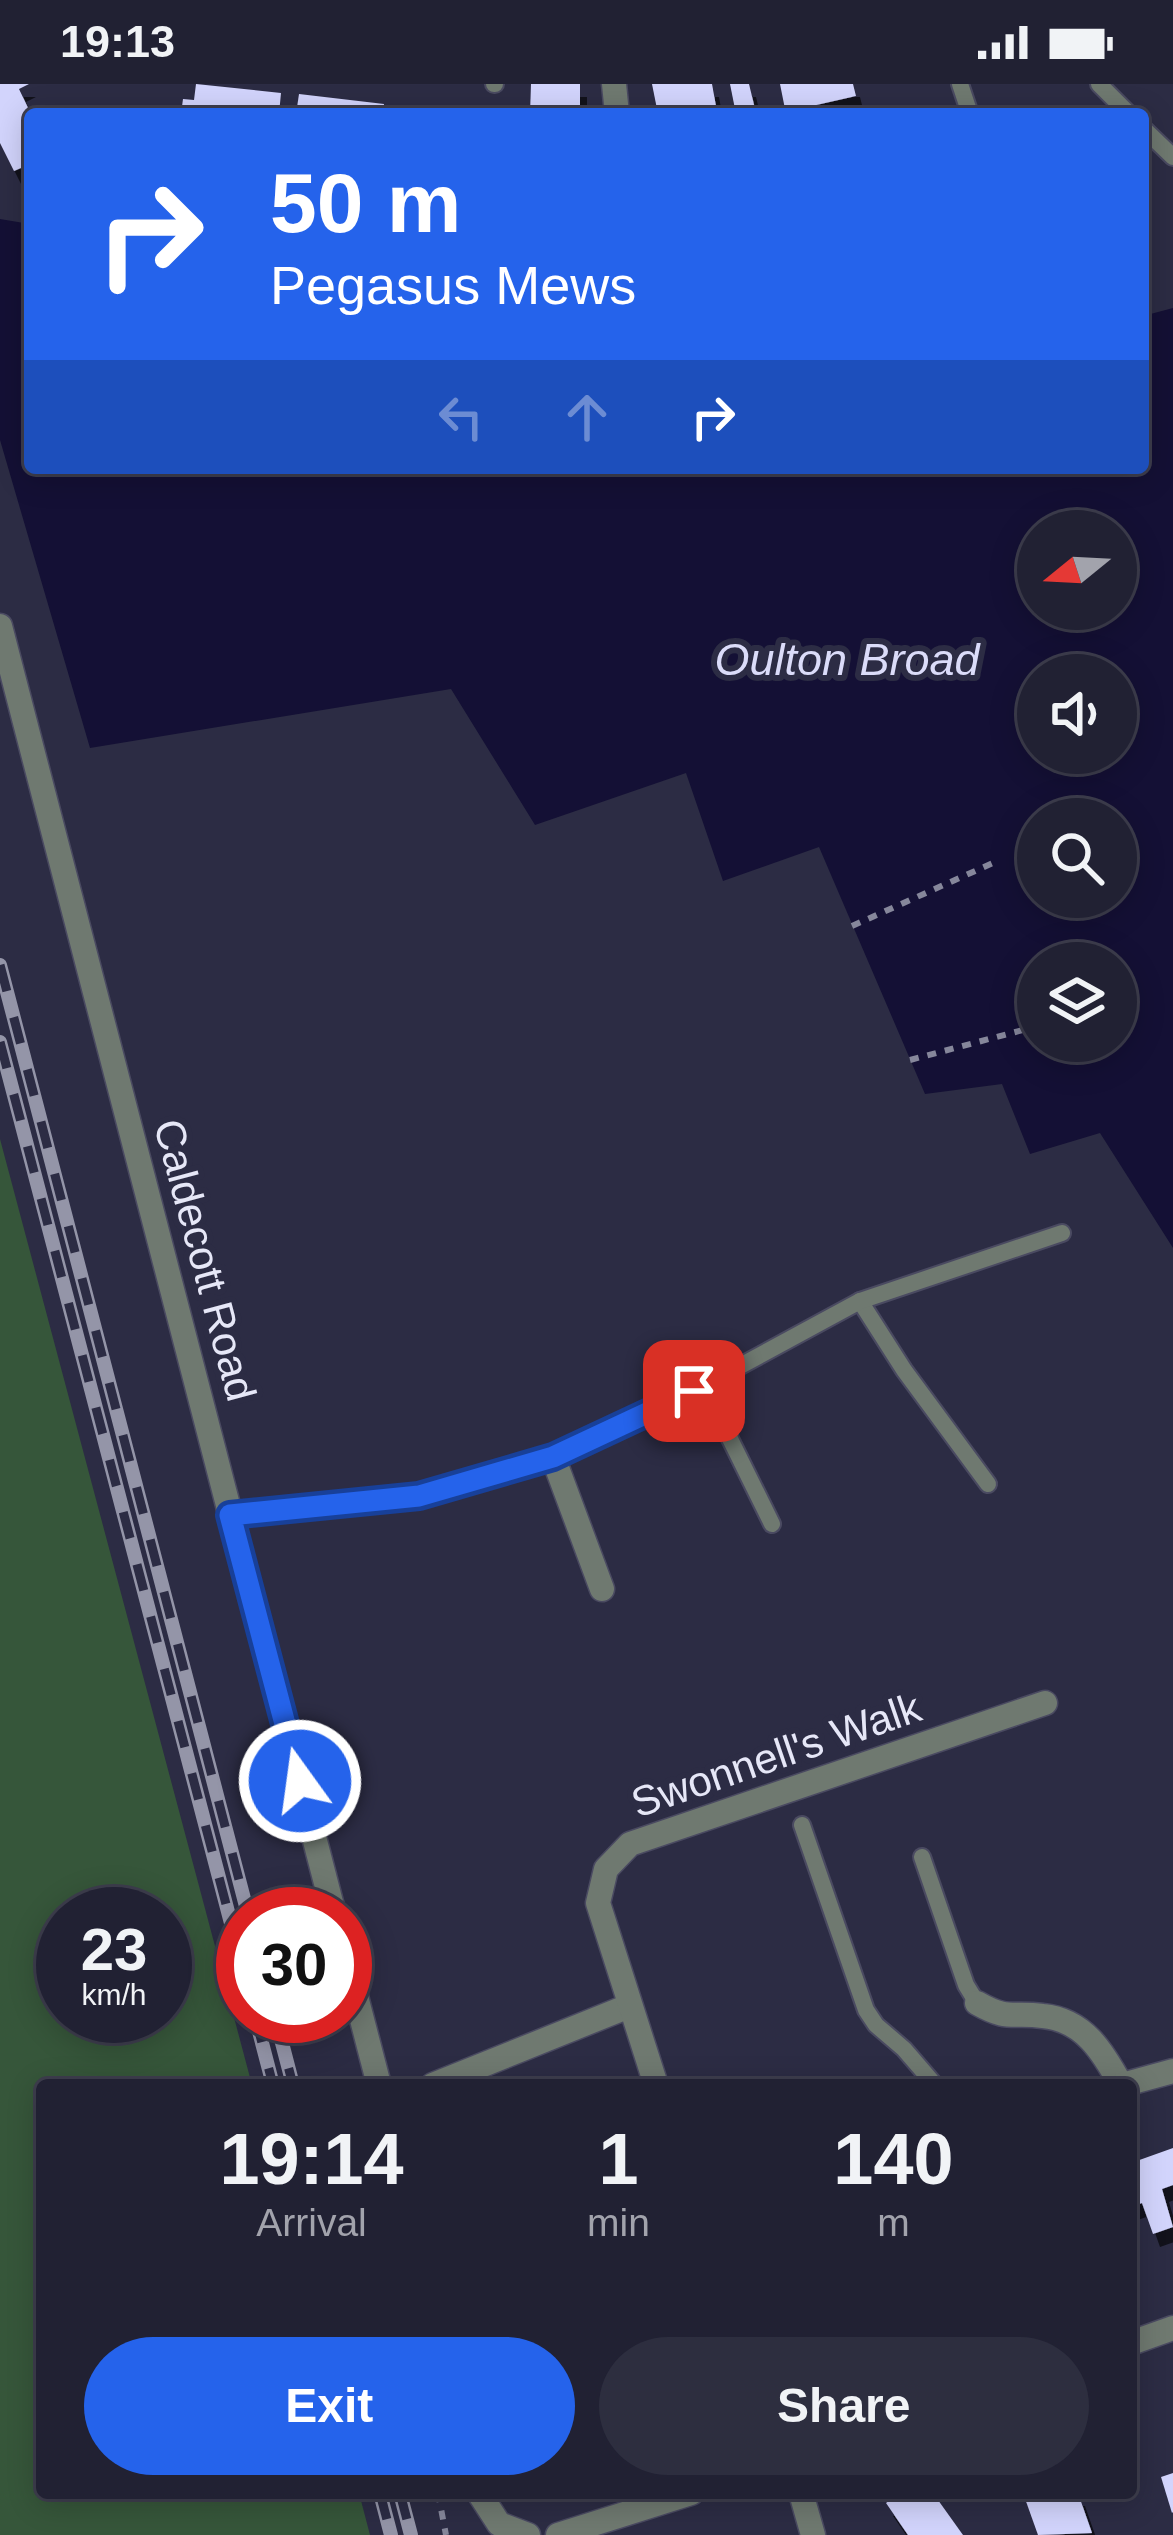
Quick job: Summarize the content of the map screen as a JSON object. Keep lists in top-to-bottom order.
{
  "streets": {
    "street": ["Caldecott Road", "Swonnell's Walk"]
  },
  "water": ["Oulton Broad"],
  "north": "left",
  "page": {
    "status": "19:13",
    "turn": ["50 m", "Pegasus Mews"],
    "speed": "23 km/h",
    "limit": "30",
    "eta": [
      "19:14",
      "Arrival",
      "1",
      "min",
      "140",
      "m"
    ],
    "buttons": ["Exit", "Share"]
  }
}
